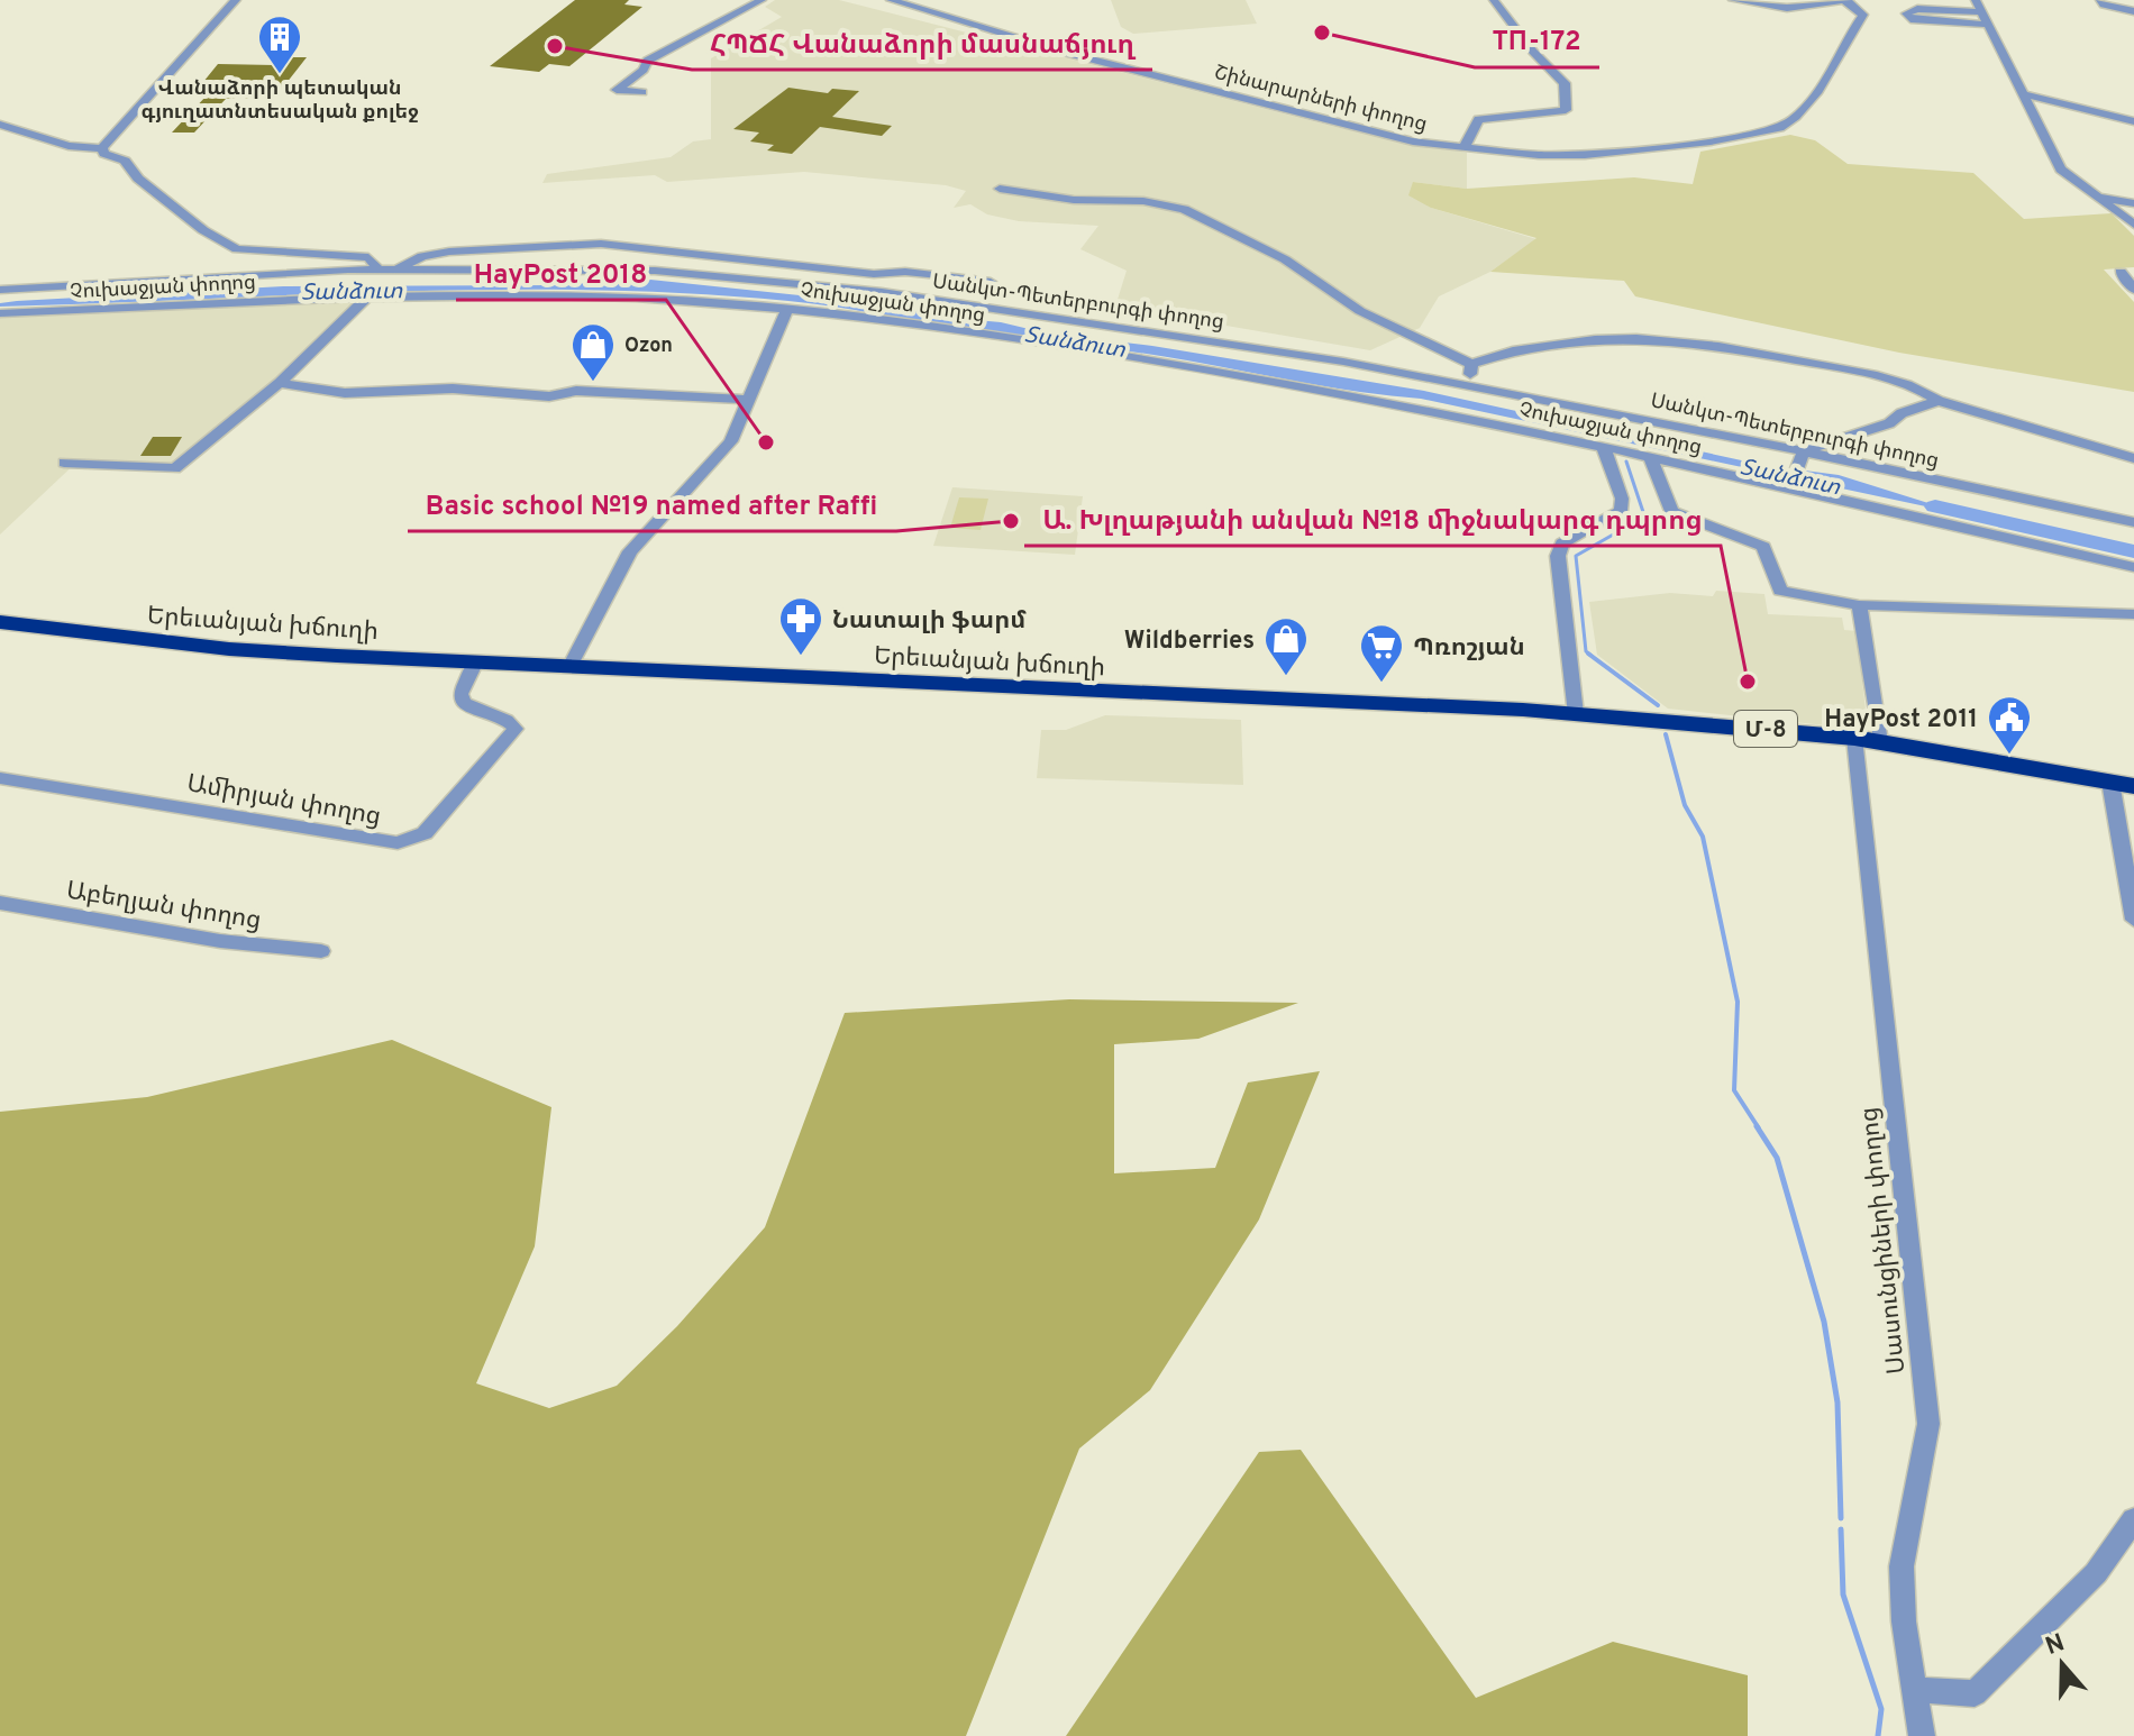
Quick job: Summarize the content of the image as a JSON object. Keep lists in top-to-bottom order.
{
  "streets": {
    "highway": ["Երեւանյան խճուղի", "Մ-8"],
    "street": [
      "Շինարարների փողոց",
      "Չուխաջյան փողոց",
      "Սանկտ-Պետերբուրգի փողոց",
      "Ամիրյան փողոց",
      "Աբեղյան փողոց",
      "Սասունցիների փողոց"
    ]
  },
  "crossings": [
    ["Չուխաջյան փողոց", "Սանկտ-Պետերբուրգի փողոց"],
    ["Երեւանյան խճուղի", "Ամիրյան փողոց"],
    ["Երեւանյան խճուղի", "Սասունցիների փողոց"]
  ],
  "water": ["Տանձուտ"],
  "places": {
    "other": [
      "ТП-172",
      "ՀՊՃՀ Վանաձորի մասնաճյուղ",
      "HayPost 2018",
      "Basic school №19 named after Raffi",
      "Ա. Խլղաթյանի անվան №18 միջնակարգ դպրոց"
    ],
    "building": ["Վանաձորի պետական գյուղատնտեսական քոլեջ"],
    "shop": ["Ozon", "Wildberries"],
    "pharmacy": ["Նատալի ֆարմ"],
    "supermarket": ["Պռոշյան"],
    "public building": ["HayPost 2011"]
  },
  "north": "top"
}
